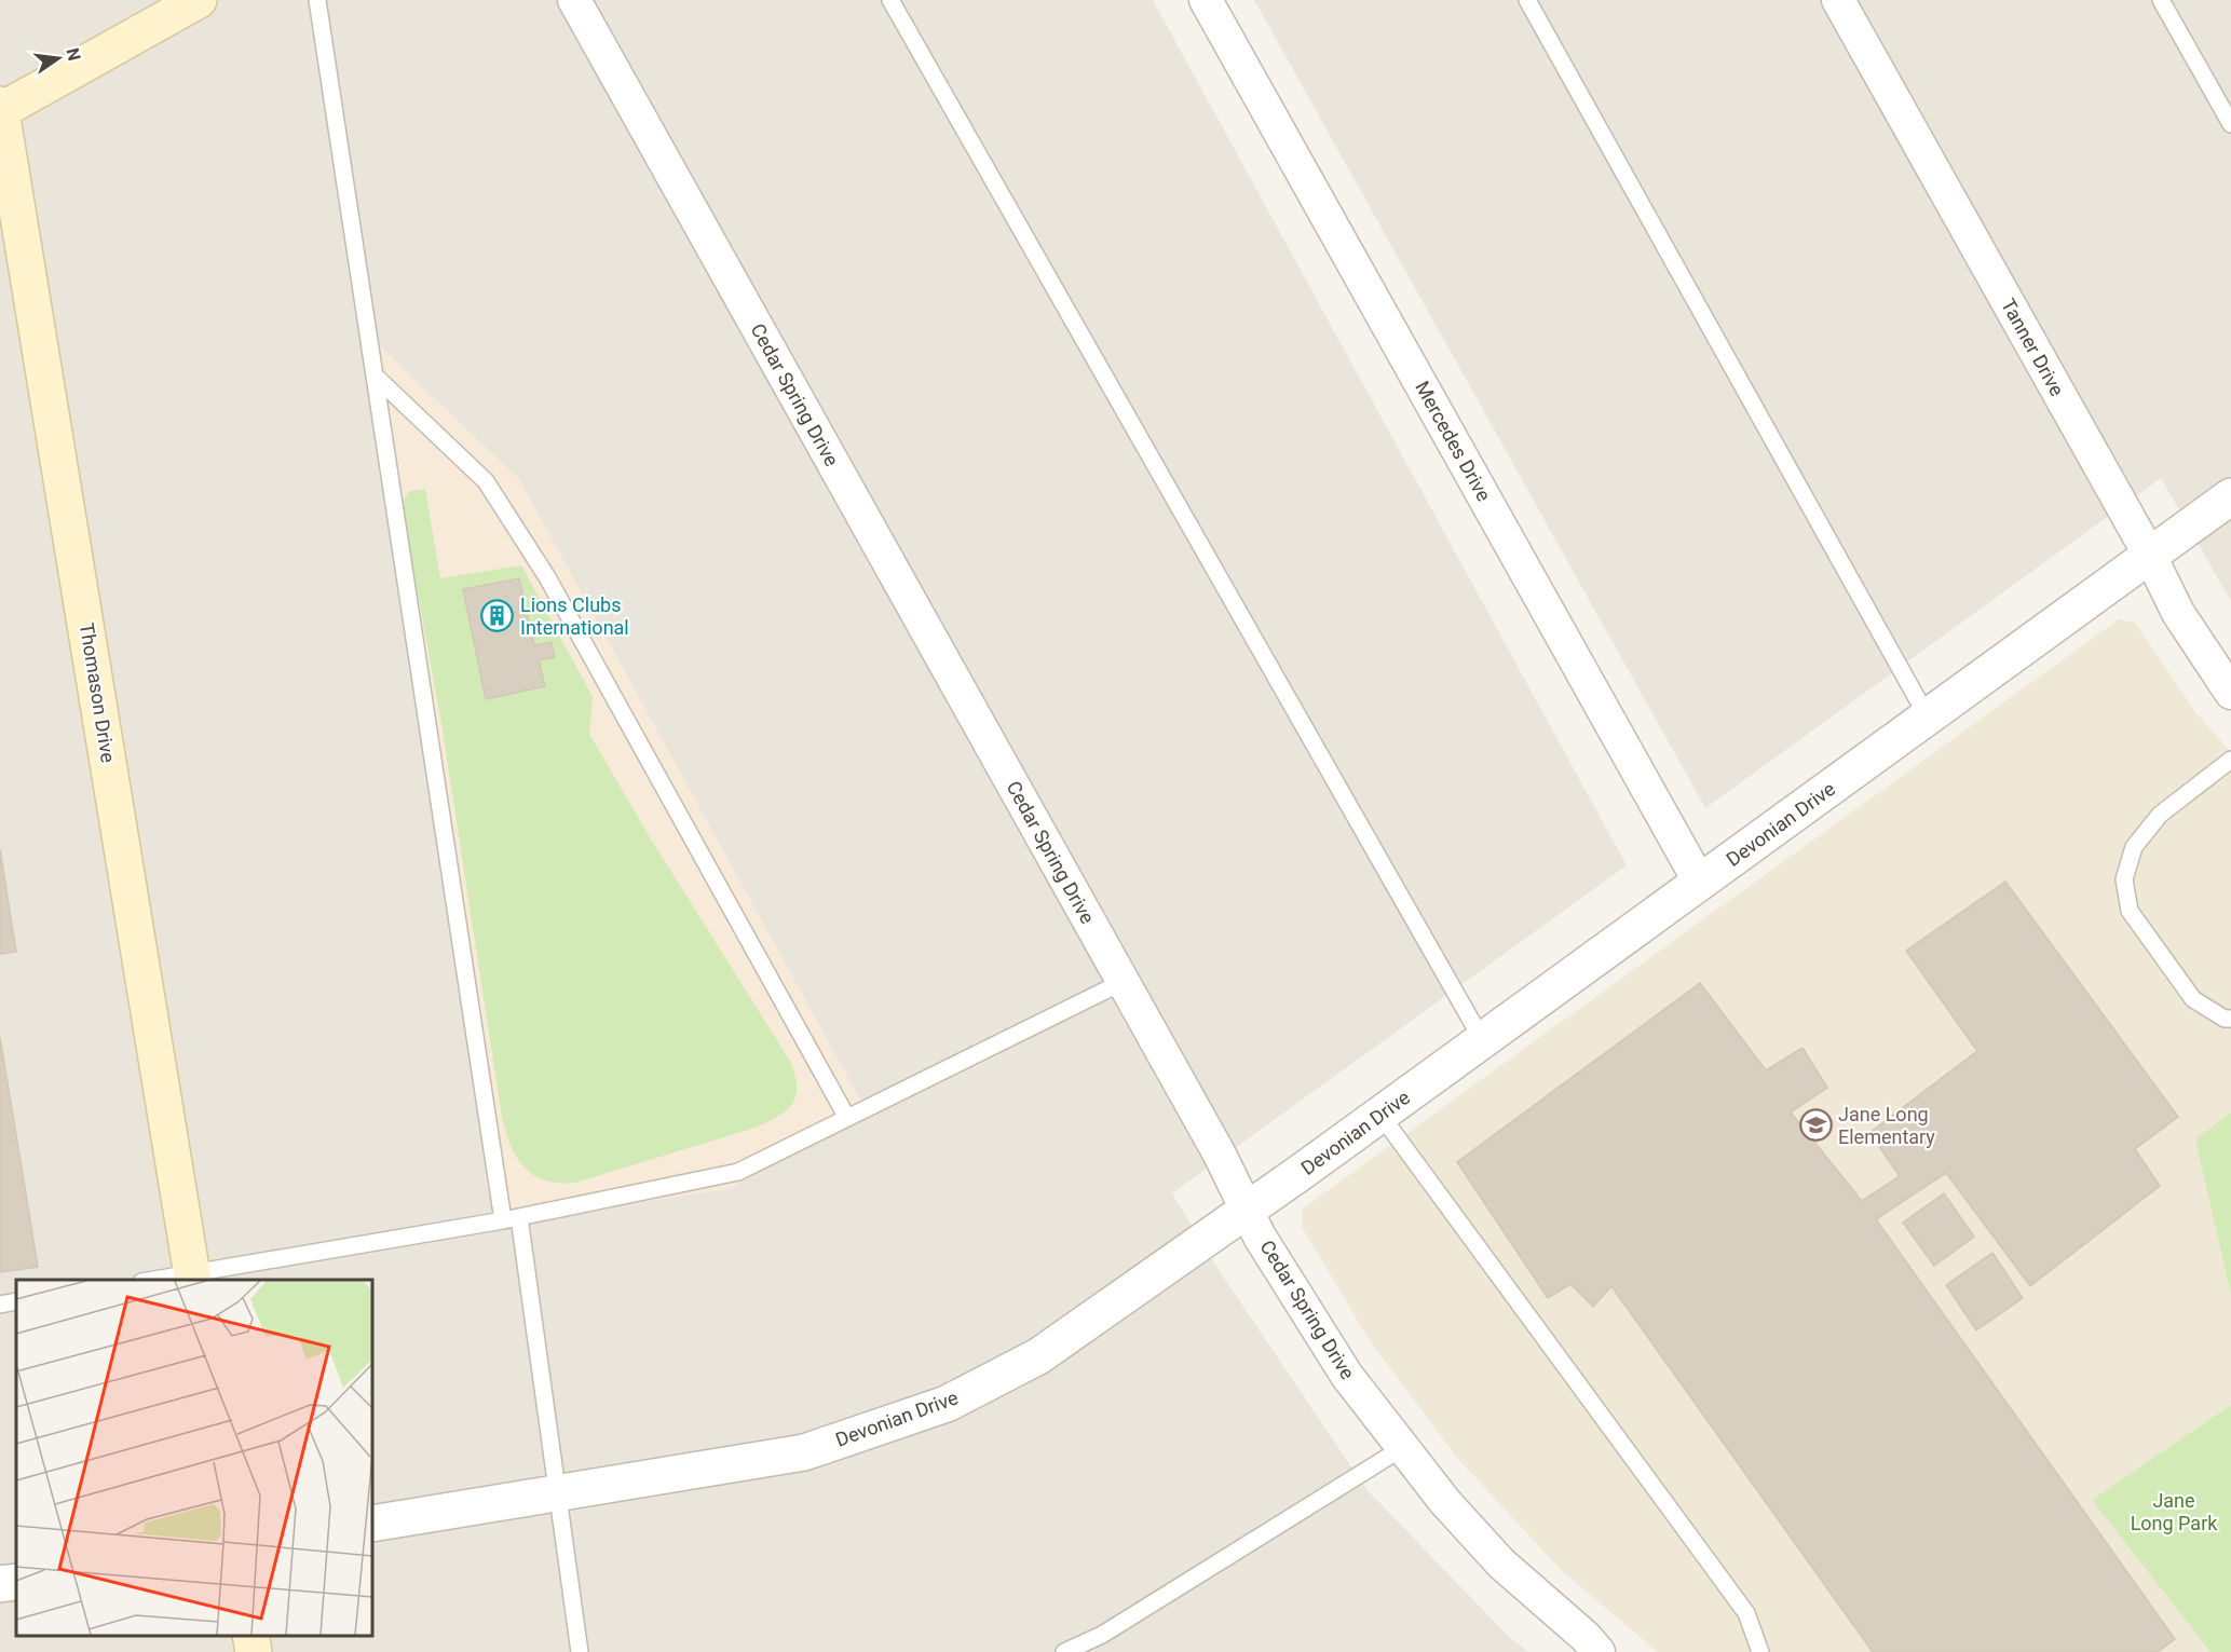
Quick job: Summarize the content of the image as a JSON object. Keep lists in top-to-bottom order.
{
  "streets": {
    "main road": ["Thomason Drive"],
    "street": [
      "Tanner Drive",
      "Cedar Spring Drive",
      "Mercedes Drive",
      "Devonian Drive"
    ]
  },
  "crossings": [
    ["Tanner Drive", "Devonian Drive"],
    ["Cedar Spring Drive", "Devonian Drive"],
    ["Mercedes Drive", "Devonian Drive"]
  ],
  "parks": ["Jane Long Park"],
  "places": {
    "building": ["Lions Clubs International"],
    "school or university": ["Jane Long Elementary"]
  },
  "north": "right"
}
